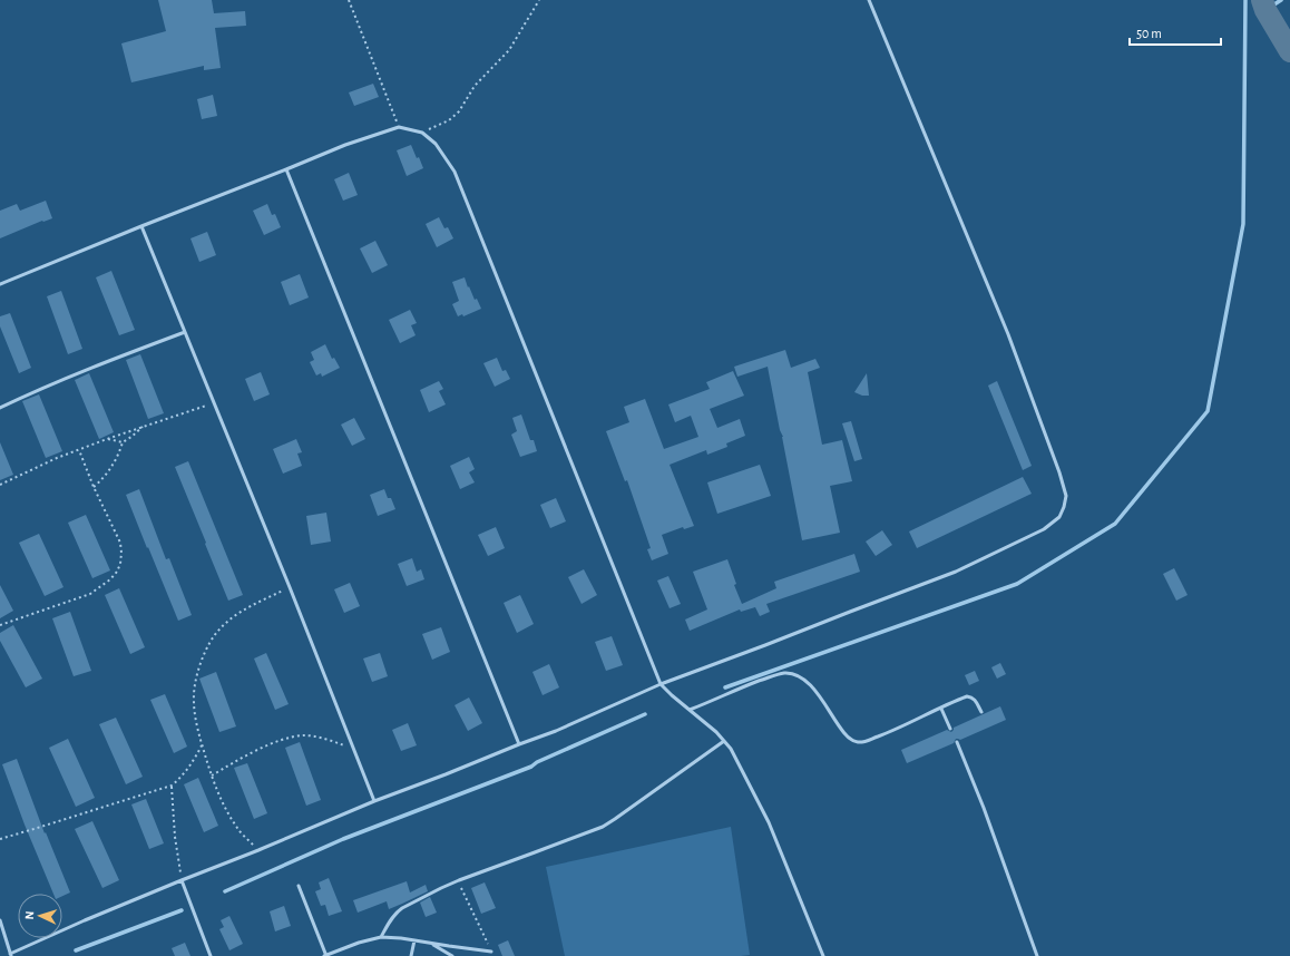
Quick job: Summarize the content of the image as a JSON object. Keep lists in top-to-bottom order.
{
  "scale_bar": "50 m",
  "north": "left"
}
